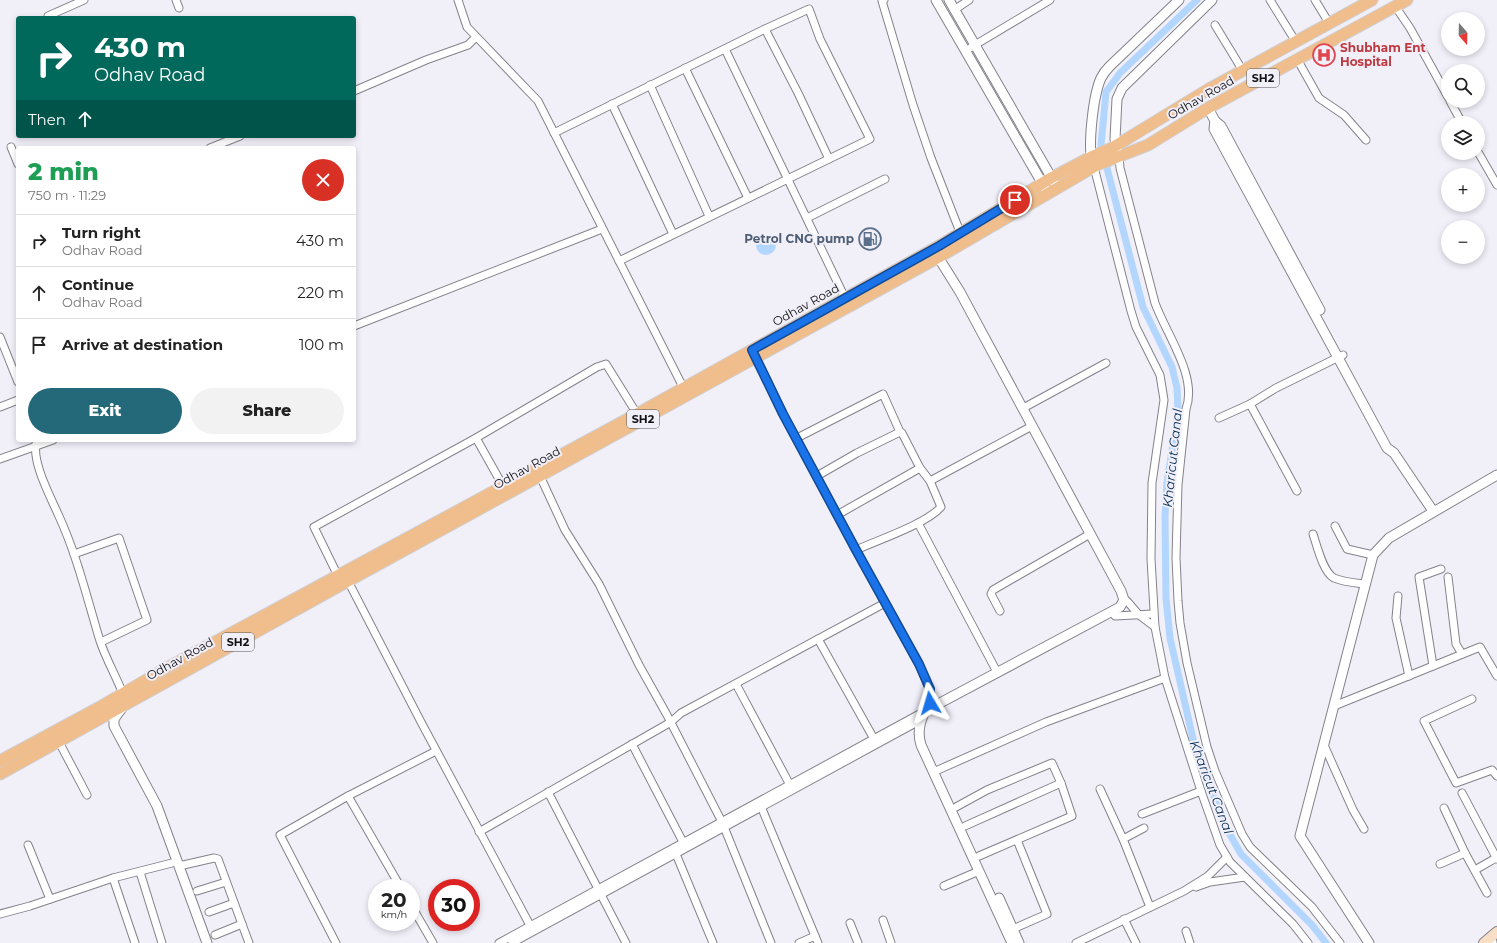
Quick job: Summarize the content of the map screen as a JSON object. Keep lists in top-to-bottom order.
{
  "streets": {
    "main road": ["SH2", "Odhav Road"]
  },
  "crossings": [
    ["SH2", "Odhav Road"]
  ],
  "water": ["Kharicut Canal"],
  "places": {
    "hospital": ["Shubham Ent Hospital"],
    "fuel station": ["Petrol CNG pump"]
  },
  "north": "bottom",
  "page": {
    "map_buttons": ["+", "−"],
    "turn": ["430 m", "Odhav Road"],
    "then": "Then",
    "heading": ["2 min", "750 m · 11:29"],
    "list": [
      {
        "name": "Turn right",
        "note": "Odhav Road",
        "value": "430 m"
      },
      {
        "name": "Continue",
        "note": "Odhav Road",
        "value": "220 m"
      },
      {
        "name": "Arrive at destination",
        "value": "100 m"
      }
    ],
    "buttons": ["Exit", "Share"],
    "speed": "20 km/h",
    "limit": "30"
  }
}
